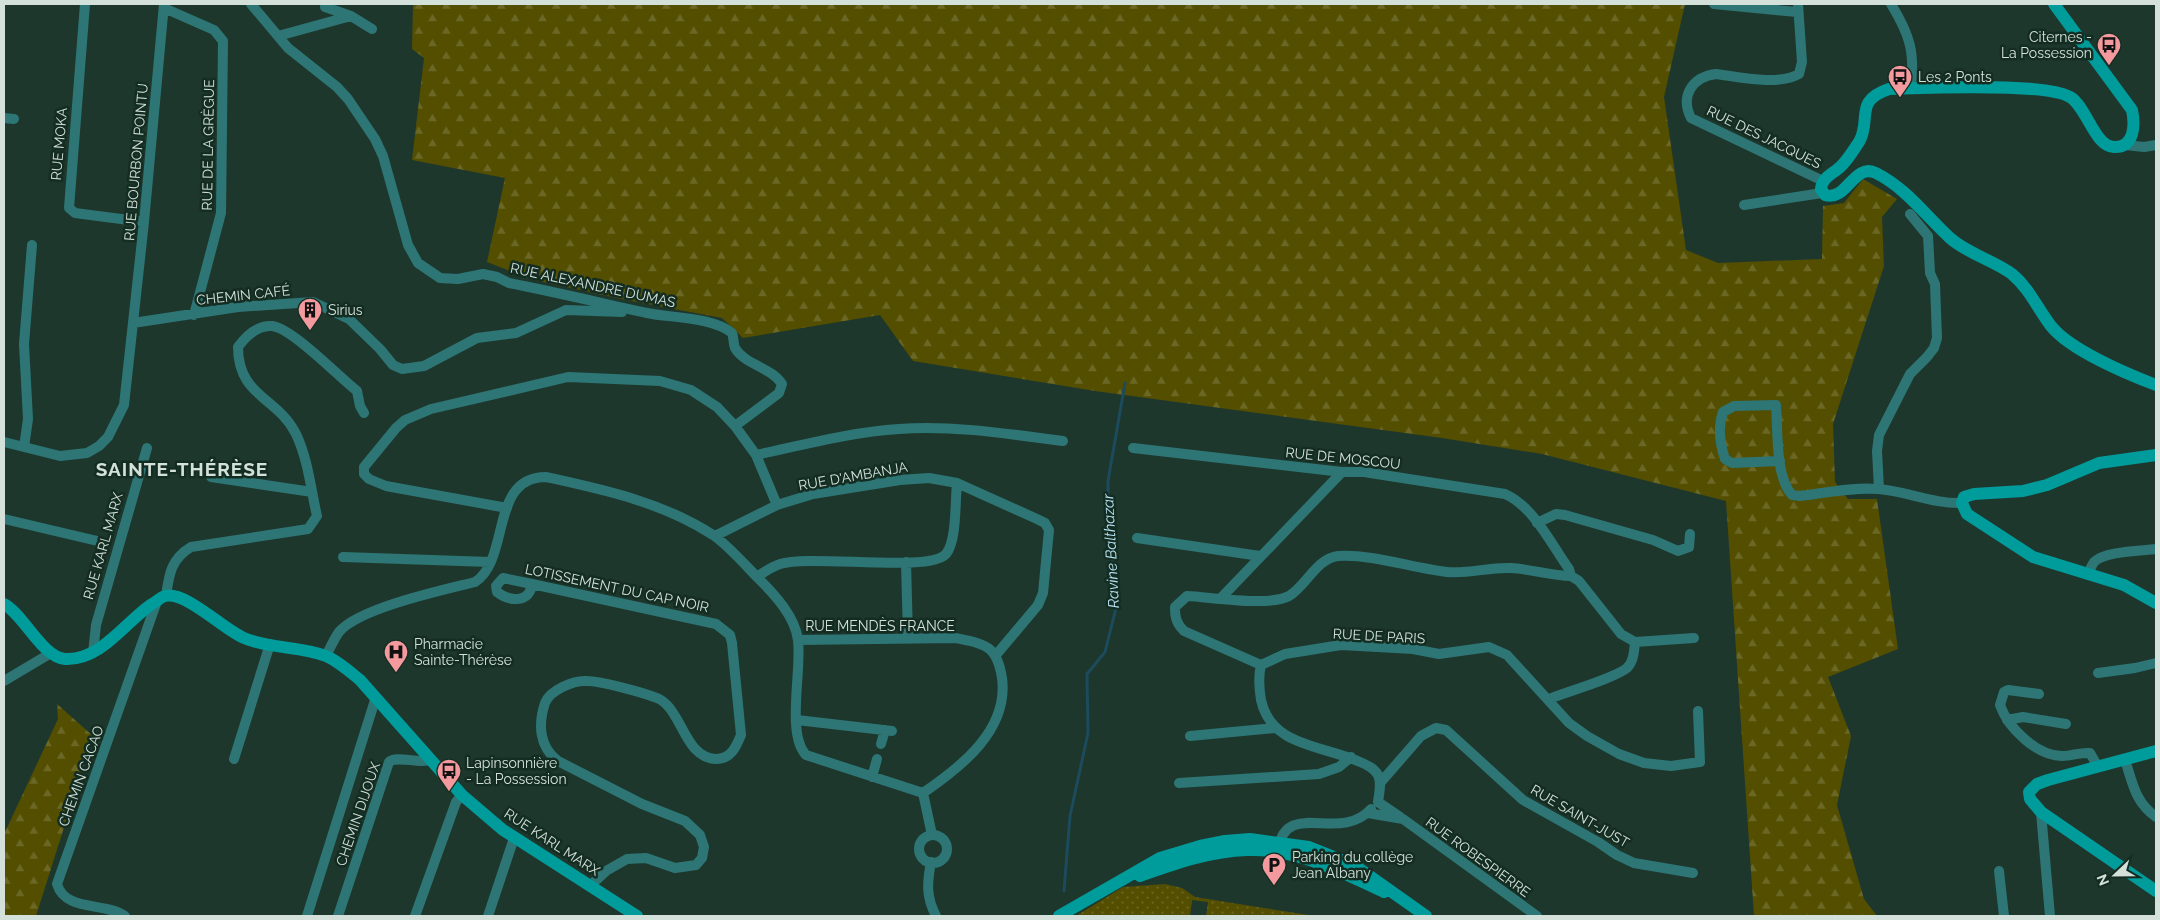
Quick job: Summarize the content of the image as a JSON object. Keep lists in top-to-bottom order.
{
  "streets": {
    "street": [
      "RUE DES JACQUES",
      "RUE MOKA",
      "RUE DE LA GRÈGUE",
      "RUE BOURBON POINTU",
      "RUE ALEXANDRE DUMAS",
      "CHEMIN CAFÉ",
      "RUE DE MOSCOU",
      "RUE D'AMBANJA",
      "RUE KARL MARX",
      "LOTISSEMENT DU CAP NOIR",
      "RUE MENDÈS FRANCE",
      "RUE DE PARIS",
      "CHEMIN CACAO",
      "CHEMIN DIJOUX",
      "RUE SAINT-JUST",
      "RUE ROBESPIERRE"
    ]
  },
  "crossings": [
    ["RUE MOKA", "RUE BOURBON POINTU"],
    ["RUE DE LA GRÈGUE", "RUE BOURBON POINTU"],
    ["RUE DE LA GRÈGUE", "CHEMIN CAFÉ"],
    ["RUE BOURBON POINTU", "CHEMIN CAFÉ"],
    ["RUE ALEXANDRE DUMAS", "CHEMIN CAFÉ"],
    ["RUE D'AMBANJA", "RUE MENDÈS FRANCE"],
    ["RUE KARL MARX", "LOTISSEMENT DU CAP NOIR"],
    ["RUE KARL MARX", "CHEMIN CACAO"],
    ["RUE KARL MARX", "CHEMIN DIJOUX"]
  ],
  "districts": ["SAINTE-THÉRÈSE"],
  "water": ["Ravine Balthazar"],
  "places": {
    "bus stop": ["Citernes - La Possession", "Les 2 Ponts", "Lapinsonnière - La Possession"],
    "building": ["Sirius"],
    "hospital": ["Pharmacie Sainte-Thérèse"],
    "parking": ["Parking du collège Jean Albany"]
  },
  "north": "left"
}
